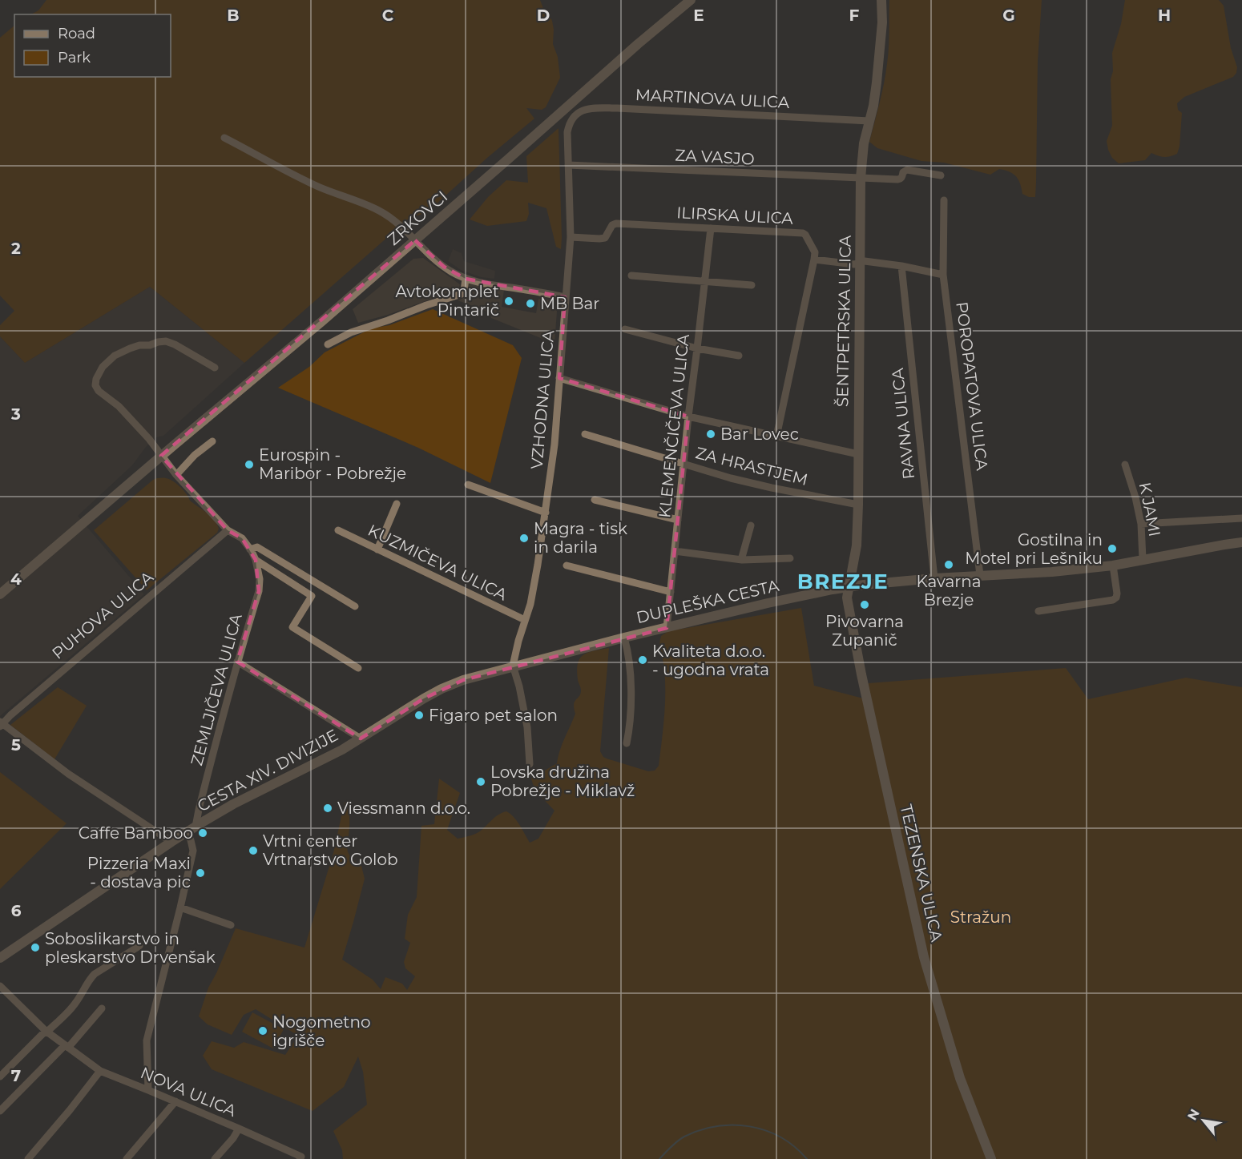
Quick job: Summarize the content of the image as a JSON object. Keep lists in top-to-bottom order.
{
  "streets": {
    "street": [
      "MARTINOVA ULICA",
      "ZA VASJO",
      "ILIRSKA ULICA",
      "ZRKOVCI",
      "ŠENTPETRSKA ULICA",
      "POROPATOVA ULICA",
      "VZHODNA ULICA",
      "RAVNA ULICA",
      "KLEMENČIČEVA ULICA",
      "ZA HRASTJEM",
      "K JAMI",
      "KUZMIČEVA ULICA",
      "DUPLEŠKA CESTA",
      "PUHOVA ULICA",
      "ZEMLJIČEVA ULICA",
      "CESTA XIV. DIVIZIJE",
      "TEZENSKA ULICA",
      "NOVA ULICA"
    ]
  },
  "crossings": [
    ["MARTINOVA ULICA", "ŠENTPETRSKA ULICA"],
    ["MARTINOVA ULICA", "VZHODNA ULICA"],
    ["ZA VASJO", "ŠENTPETRSKA ULICA"],
    ["ZA VASJO", "VZHODNA ULICA"],
    ["ILIRSKA ULICA", "VZHODNA ULICA"],
    ["ILIRSKA ULICA", "KLEMENČIČEVA ULICA"],
    ["ZRKOVCI", "ZEMLJIČEVA ULICA"],
    ["ŠENTPETRSKA ULICA", "ZA HRASTJEM"],
    ["ŠENTPETRSKA ULICA", "DUPLEŠKA CESTA"],
    ["ŠENTPETRSKA ULICA", "TEZENSKA ULICA"],
    ["POROPATOVA ULICA", "DUPLEŠKA CESTA"],
    ["VZHODNA ULICA", "KUZMIČEVA ULICA"],
    ["VZHODNA ULICA", "DUPLEŠKA CESTA"],
    ["VZHODNA ULICA", "CESTA XIV. DIVIZIJE"],
    ["RAVNA ULICA", "DUPLEŠKA CESTA"],
    ["KLEMENČIČEVA ULICA", "ZA HRASTJEM"],
    ["KLEMENČIČEVA ULICA", "DUPLEŠKA CESTA"],
    ["K JAMI", "DUPLEŠKA CESTA"],
    ["DUPLEŠKA CESTA", "CESTA XIV. DIVIZIJE"],
    ["DUPLEŠKA CESTA", "TEZENSKA ULICA"],
    ["PUHOVA ULICA", "ZEMLJIČEVA ULICA"],
    ["ZEMLJIČEVA ULICA", "CESTA XIV. DIVIZIJE"]
  ],
  "districts": ["BREZJE"],
  "parks": ["Stražun"],
  "places": [
    "Avtokomplet Pintarič",
    "MB Bar",
    "Bar Lovec",
    "Eurospin - Maribor - Pobrežje",
    "Magra - tisk in darila",
    "Gostilna in Motel pri Lešniku",
    "Kavarna Brezje",
    "Pivovarna Zupanič",
    "Kvaliteta d.o.o. - ugodna vrata",
    "Figaro pet salon",
    "Lovska družina Pobrežje - Miklavž",
    "Viessmann d.o.o.",
    "Caffe Bamboo",
    "Vrtni center Vrtnarstvo Golob",
    "Pizzeria Maxi - dostava pic",
    "Soboslikarstvo in pleskarstvo Drvenšak",
    "Nogometno igrišče"
  ],
  "legend": ["Road", "Park"],
  "north": "top left",
  "grid": {
    "columns": [
      "B",
      "C",
      "D",
      "E",
      "F",
      "G",
      "H"
    ],
    "rows": [
      "2",
      "3",
      "4",
      "5",
      "6",
      "7"
    ]
  }
}
